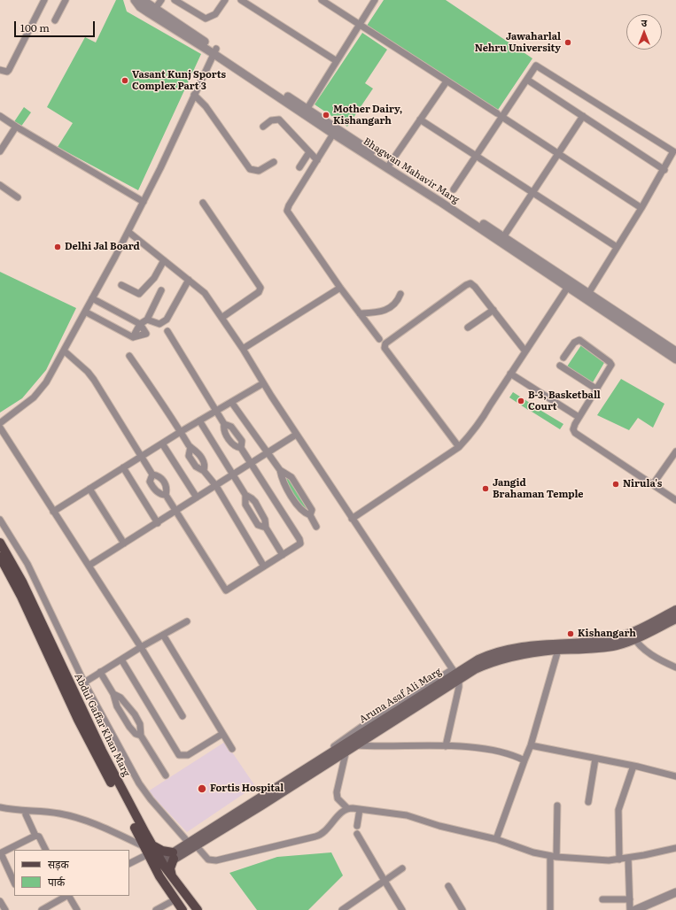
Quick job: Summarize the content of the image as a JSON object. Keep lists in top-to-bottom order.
{
  "streets": {
    "main road": ["Aruna Asaf Ali Marg", "Abdul Gaffar Khan Marg"],
    "street": ["Bhagwan Mahavir Marg"]
  },
  "places": [
    "Jawaharlal Nehru University",
    "Vasant Kunj Sports Complex Part 3",
    "Mother Dairy, Kishangarh",
    "Delhi Jal Board",
    "B-3, Basketball Court",
    "Nirula's",
    "Jangid Brahaman Temple",
    "Kishangarh",
    "Fortis Hospital"
  ],
  "legend": ["सड़क", "पार्क"],
  "scale_bar": "100 m",
  "north": "top"
}
